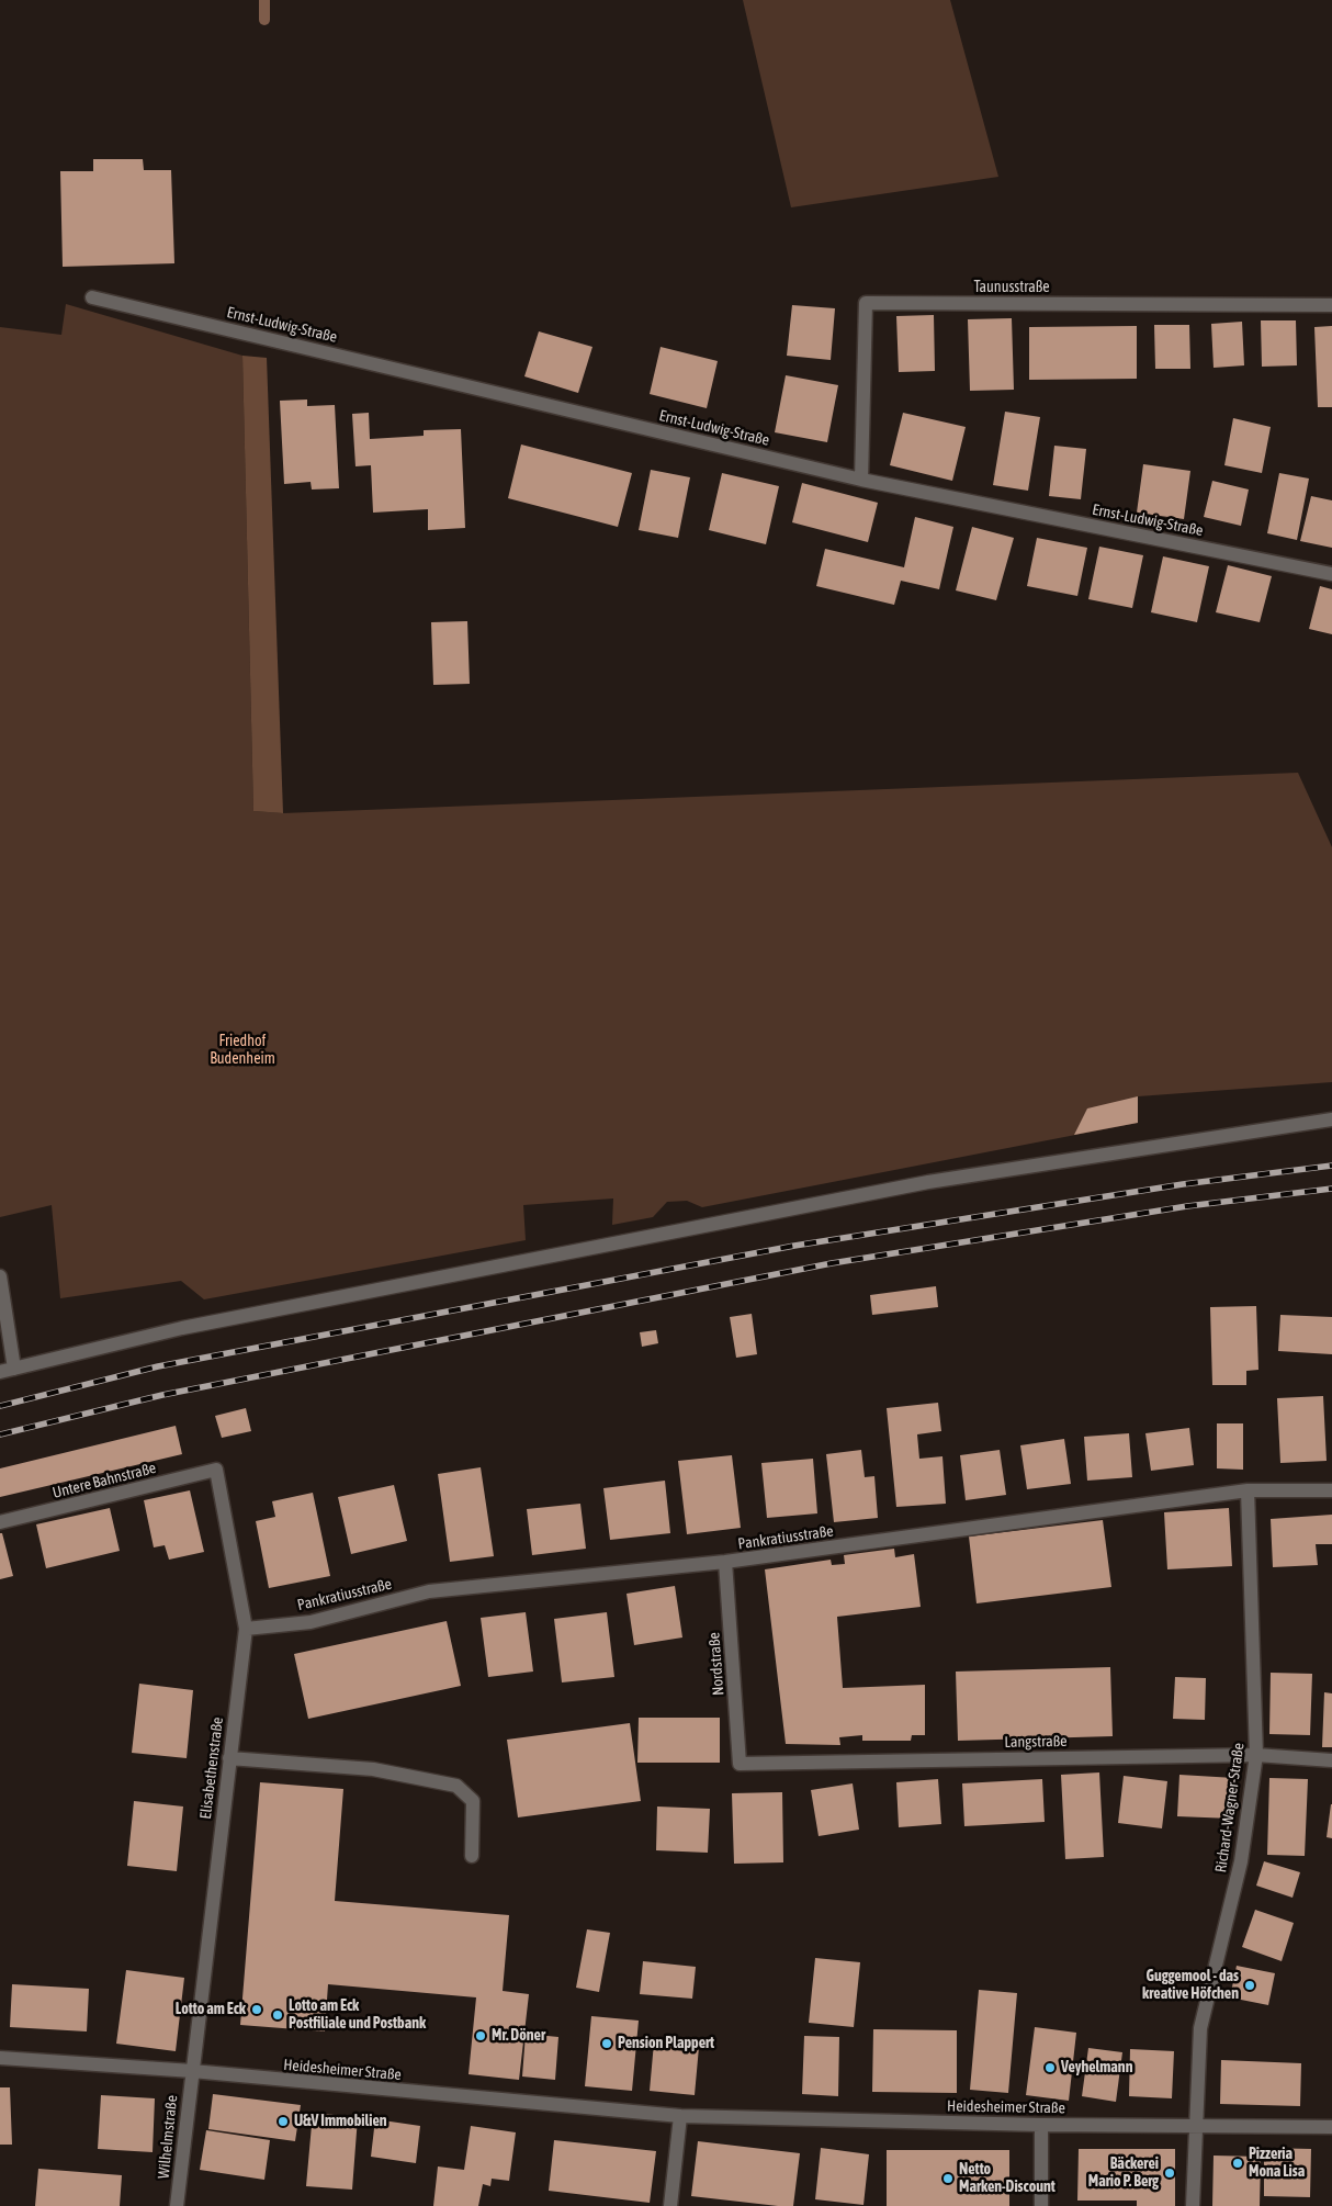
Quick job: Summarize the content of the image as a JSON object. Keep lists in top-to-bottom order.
{
  "streets": {
    "street": [
      "Taunusstraße",
      "Ernst-Ludwig-Straße",
      "Untere Bahnstraße",
      "Pankratiusstraße",
      "Nordstraße",
      "Langstraße",
      "Elisabethenstraße",
      "Richard-Wagner-Straße",
      "Heidesheimer Straße",
      "Wilhelmstraße"
    ]
  },
  "crossings": [
    ["Taunusstraße", "Ernst-Ludwig-Straße"],
    ["Untere Bahnstraße", "Elisabethenstraße"],
    ["Pankratiusstraße", "Nordstraße"],
    ["Pankratiusstraße", "Elisabethenstraße"],
    ["Pankratiusstraße", "Richard-Wagner-Straße"],
    ["Nordstraße", "Langstraße"],
    ["Langstraße", "Richard-Wagner-Straße"],
    ["Elisabethenstraße", "Heidesheimer Straße"],
    ["Elisabethenstraße", "Wilhelmstraße"],
    ["Richard-Wagner-Straße", "Heidesheimer Straße"],
    ["Heidesheimer Straße", "Wilhelmstraße"]
  ],
  "parks": ["Friedhof Budenheim"],
  "places": [
    "Guggemool - das kreative Höfchen",
    "Lotto am Eck",
    "Lotto am Eck Postfiliale und Postbank",
    "Mr. Döner",
    "Pension Plappert",
    "Veyhelmann",
    "U&V Immobilien",
    "Pizzeria Mona Lisa",
    "Bäckerei Mario P. Berg",
    "Netto Marken-Discount"
  ]
}
